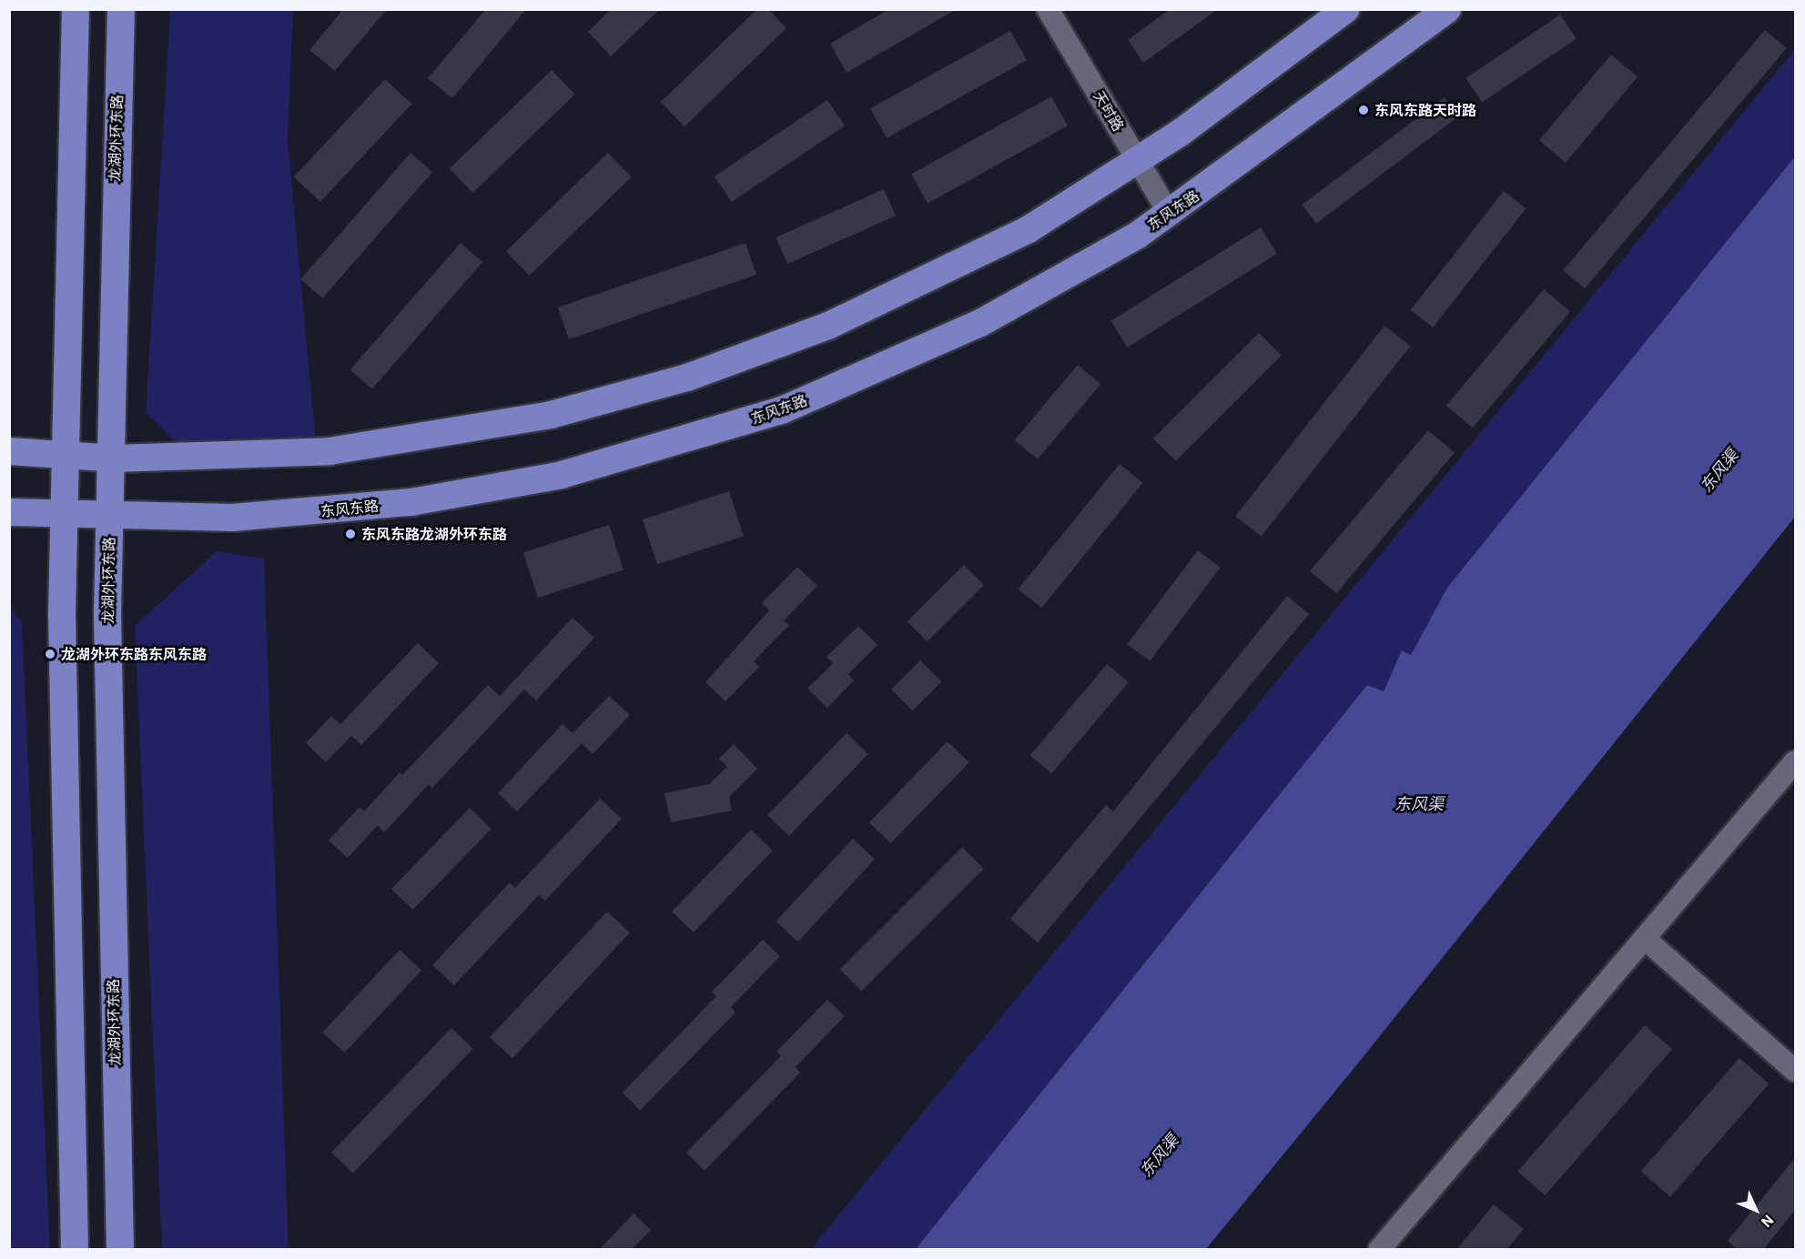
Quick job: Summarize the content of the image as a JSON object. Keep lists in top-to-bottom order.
{
  "streets": {
    "main road": ["龙湖外环东路", "东风东路"],
    "street": ["天时路"]
  },
  "crossings": [
    ["天时路", "东风东路"],
    ["龙湖外环东路", "东风东路"]
  ],
  "water": ["东风渠"],
  "places": ["东风东路天时路", "东风东路龙湖外环东路", "龙湖外环东路东风东路"],
  "north": "bottom right"
}
